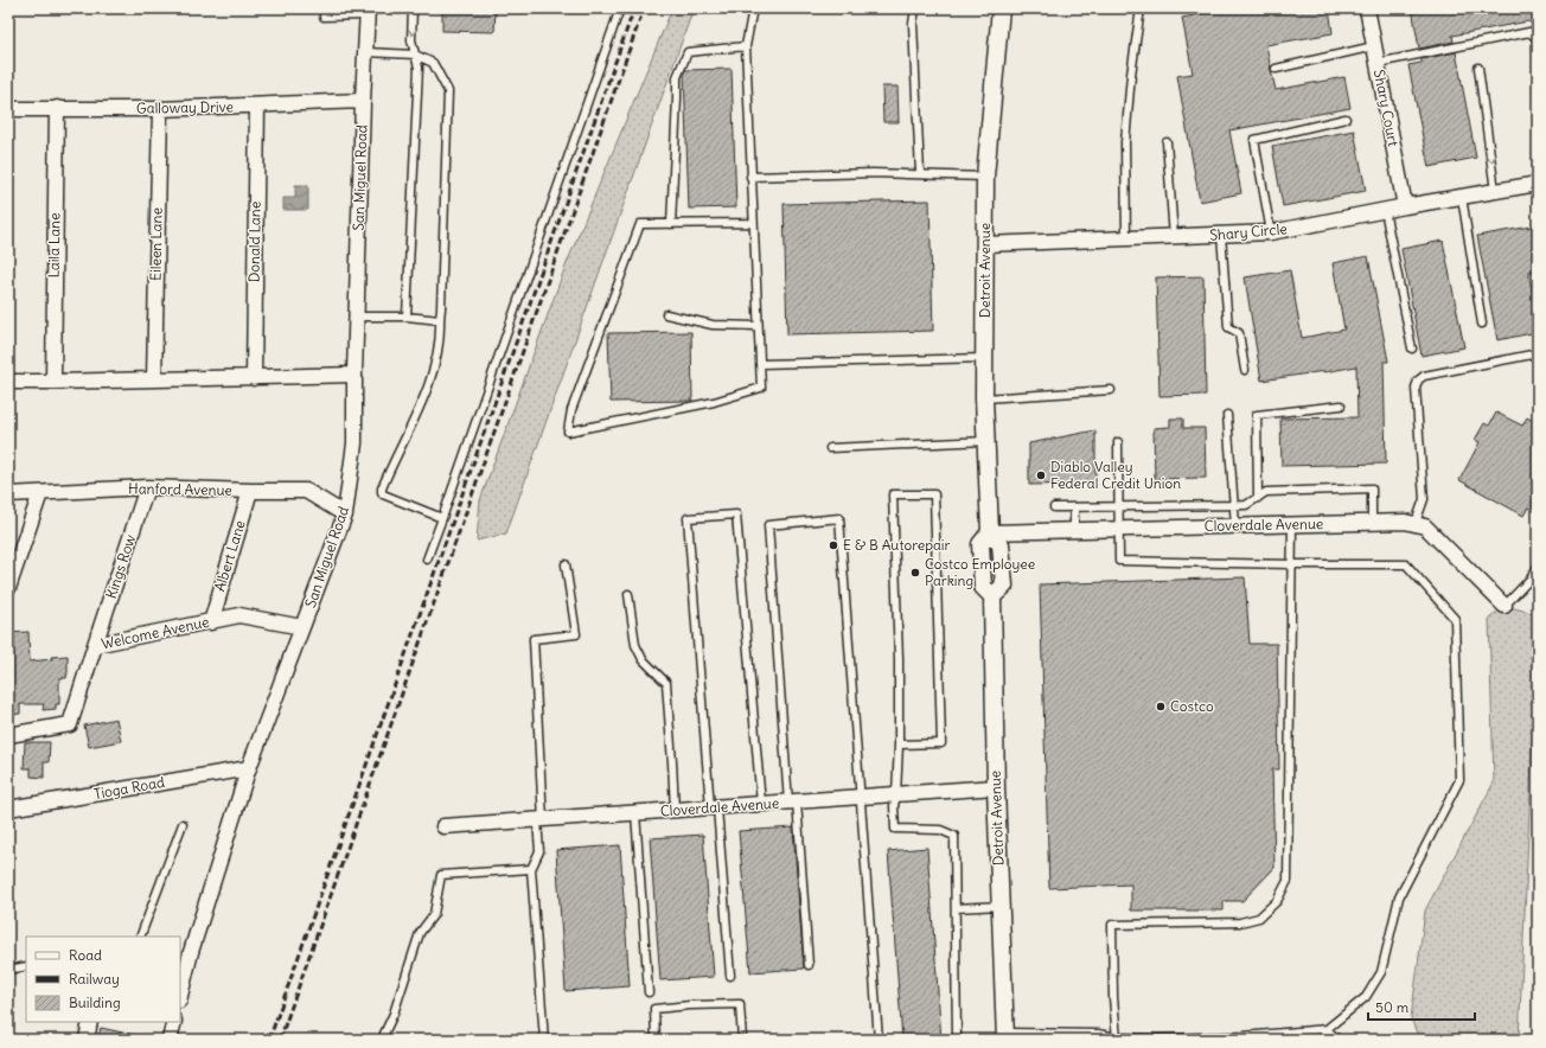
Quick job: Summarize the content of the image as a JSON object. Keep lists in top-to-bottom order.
{
  "streets": {
    "street": [
      "Galloway Drive",
      "Shary Court",
      "San Miguel Road",
      "Shary Circle",
      "Donald Lane",
      "Eileen Lane",
      "Laila Lane",
      "Detroit Avenue",
      "Hanford Avenue",
      "Cloverdale Avenue",
      "Albert Lane",
      "Kings Row",
      "Welcome Avenue",
      "Tioga Road"
    ]
  },
  "crossings": [
    ["Galloway Drive", "San Miguel Road"],
    ["Galloway Drive", "Donald Lane"],
    ["Galloway Drive", "Eileen Lane"],
    ["Galloway Drive", "Laila Lane"],
    ["Shary Court", "Shary Circle"],
    ["San Miguel Road", "Hanford Avenue"],
    ["San Miguel Road", "Welcome Avenue"],
    ["San Miguel Road", "Tioga Road"],
    ["Shary Circle", "Detroit Avenue"],
    ["Detroit Avenue", "Cloverdale Avenue"],
    ["Hanford Avenue", "Albert Lane"],
    ["Hanford Avenue", "Kings Row"],
    ["Albert Lane", "Welcome Avenue"],
    ["Kings Row", "Welcome Avenue"]
  ],
  "places": [
    "Diablo Valley Federal Credit Union",
    "E & B Autorepair",
    "Costco Employee Parking",
    "Costco"
  ],
  "legend": ["Road", "Railway", "Building"],
  "scale_bar": "50 m"
}
